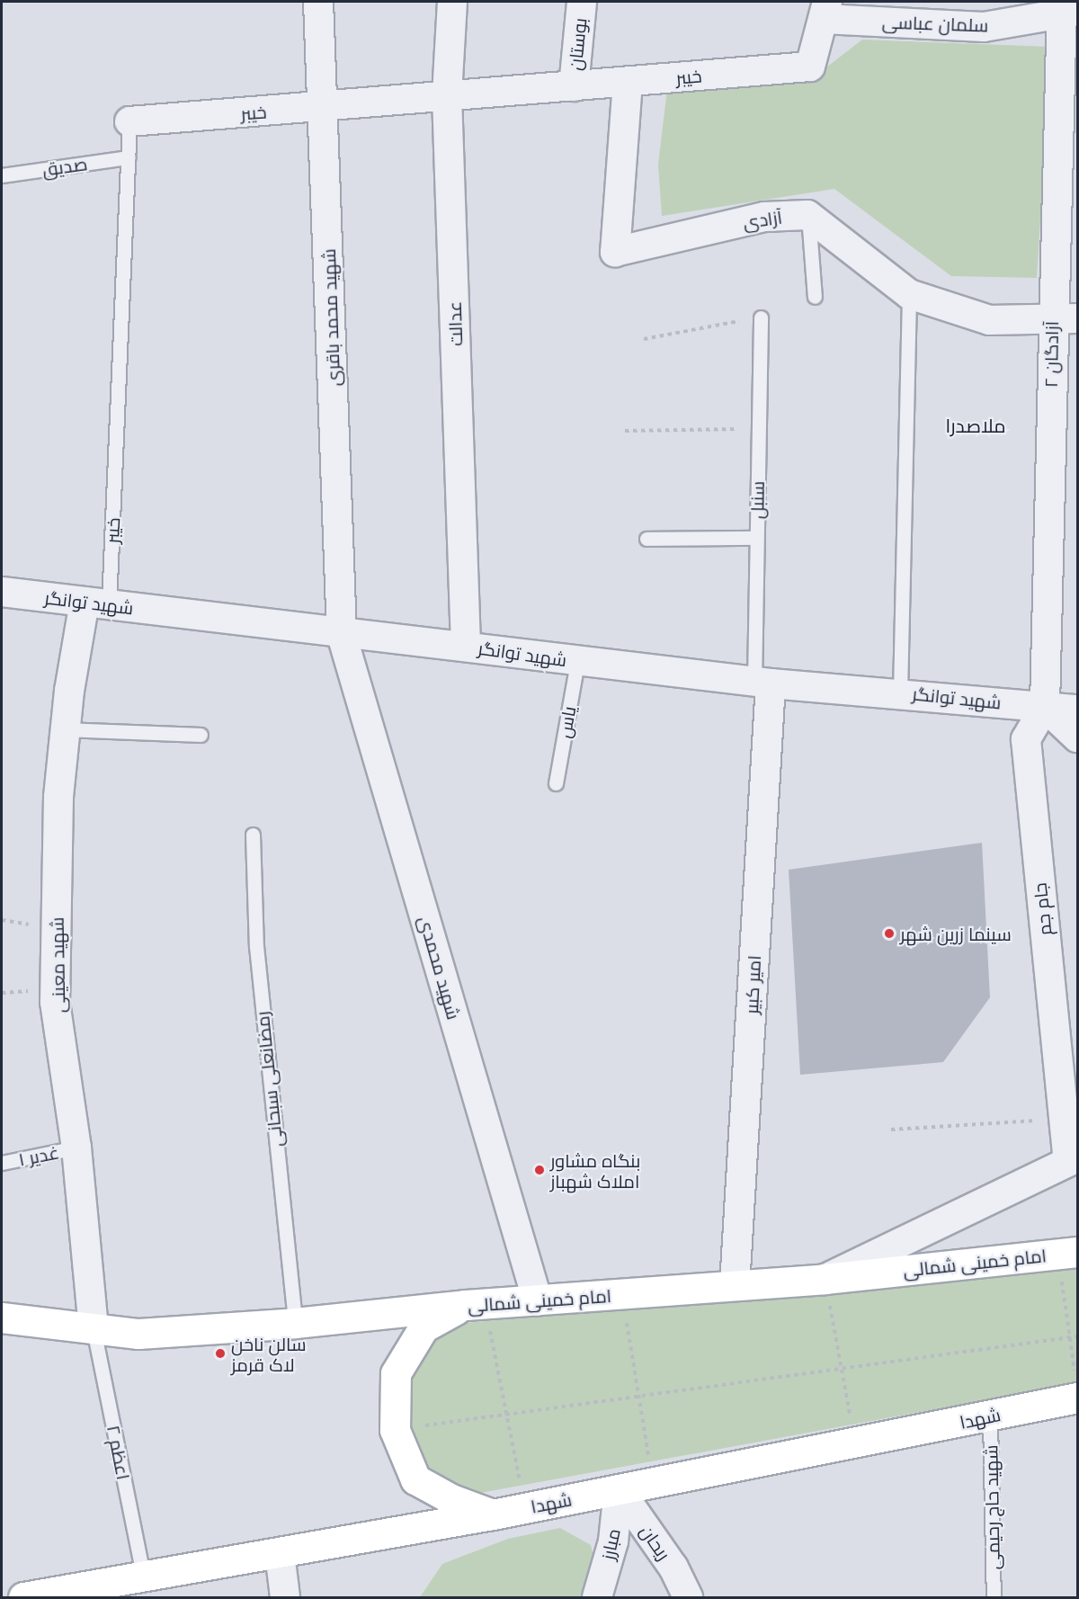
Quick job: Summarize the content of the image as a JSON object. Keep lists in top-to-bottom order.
{
  "streets": {
    "main road": ["امام خمینی شمالی", "شهدا"],
    "street": [
      "سلمان عباسی",
      "بوستان",
      "خیبر",
      "آزادی",
      "شهید محمد باقری",
      "عدالت",
      "آزادگان ۲",
      "شهید توانگر",
      "جام جم",
      "شهید معینی",
      "شهید محمدی",
      "امیر کبیر",
      "ریحان",
      "مبارز"
    ],
    "lane": [
      "صدیق",
      "سنبل",
      "یاس",
      "رمضانعلی سبحانی",
      "غدیر ۱",
      "اعظم ۲",
      "شهید حاج رحیمی"
    ]
  },
  "crossings": [
    ["سلمان عباسی", "خیبر"],
    ["سلمان عباسی", "آزادگان ۲"],
    ["بوستان", "خیبر"],
    ["خیبر", "صدیق"],
    ["خیبر", "آزادی"],
    ["خیبر", "شهید محمد باقری"],
    ["خیبر", "عدالت"],
    ["خیبر", "شهید توانگر"],
    ["خیبر", "شهید معینی"],
    ["آزادی", "آزادگان ۲"],
    ["شهید محمد باقری", "شهید توانگر"],
    ["شهید محمد باقری", "شهید محمدی"],
    ["عدالت", "شهید توانگر"],
    ["آزادگان ۲", "شهید توانگر"],
    ["آزادگان ۲", "جام جم"],
    ["سنبل", "شهید توانگر"],
    ["سنبل", "امیر کبیر"],
    ["شهید توانگر", "یاس"],
    ["شهید توانگر", "جام جم"],
    ["شهید توانگر", "شهید معینی"],
    ["شهید توانگر", "شهید محمدی"],
    ["شهید توانگر", "امیر کبیر"],
    ["شهید معینی", "غدیر ۱"],
    ["شهید معینی", "امام خمینی شمالی"],
    ["شهید معینی", "اعظم ۲"],
    ["شهید محمدی", "امام خمینی شمالی"],
    ["امیر کبیر", "امام خمینی شمالی"],
    ["رمضانعلی سبحانی", "امام خمینی شمالی"],
    ["امام خمینی شمالی", "اعظم ۲"],
    ["شهدا", "اعظم ۲"],
    ["شهدا", "شهید حاج رحیمی"],
    ["شهدا", "ریحان"],
    ["شهدا", "مبارز"],
    ["ریحان", "مبارز"]
  ],
  "districts": ["ملاصدرا"],
  "places": ["سینما زرین شهر", "بنگاه مشاور املاک شهباز", "سالن ناخن لاک قرمز"]
}
